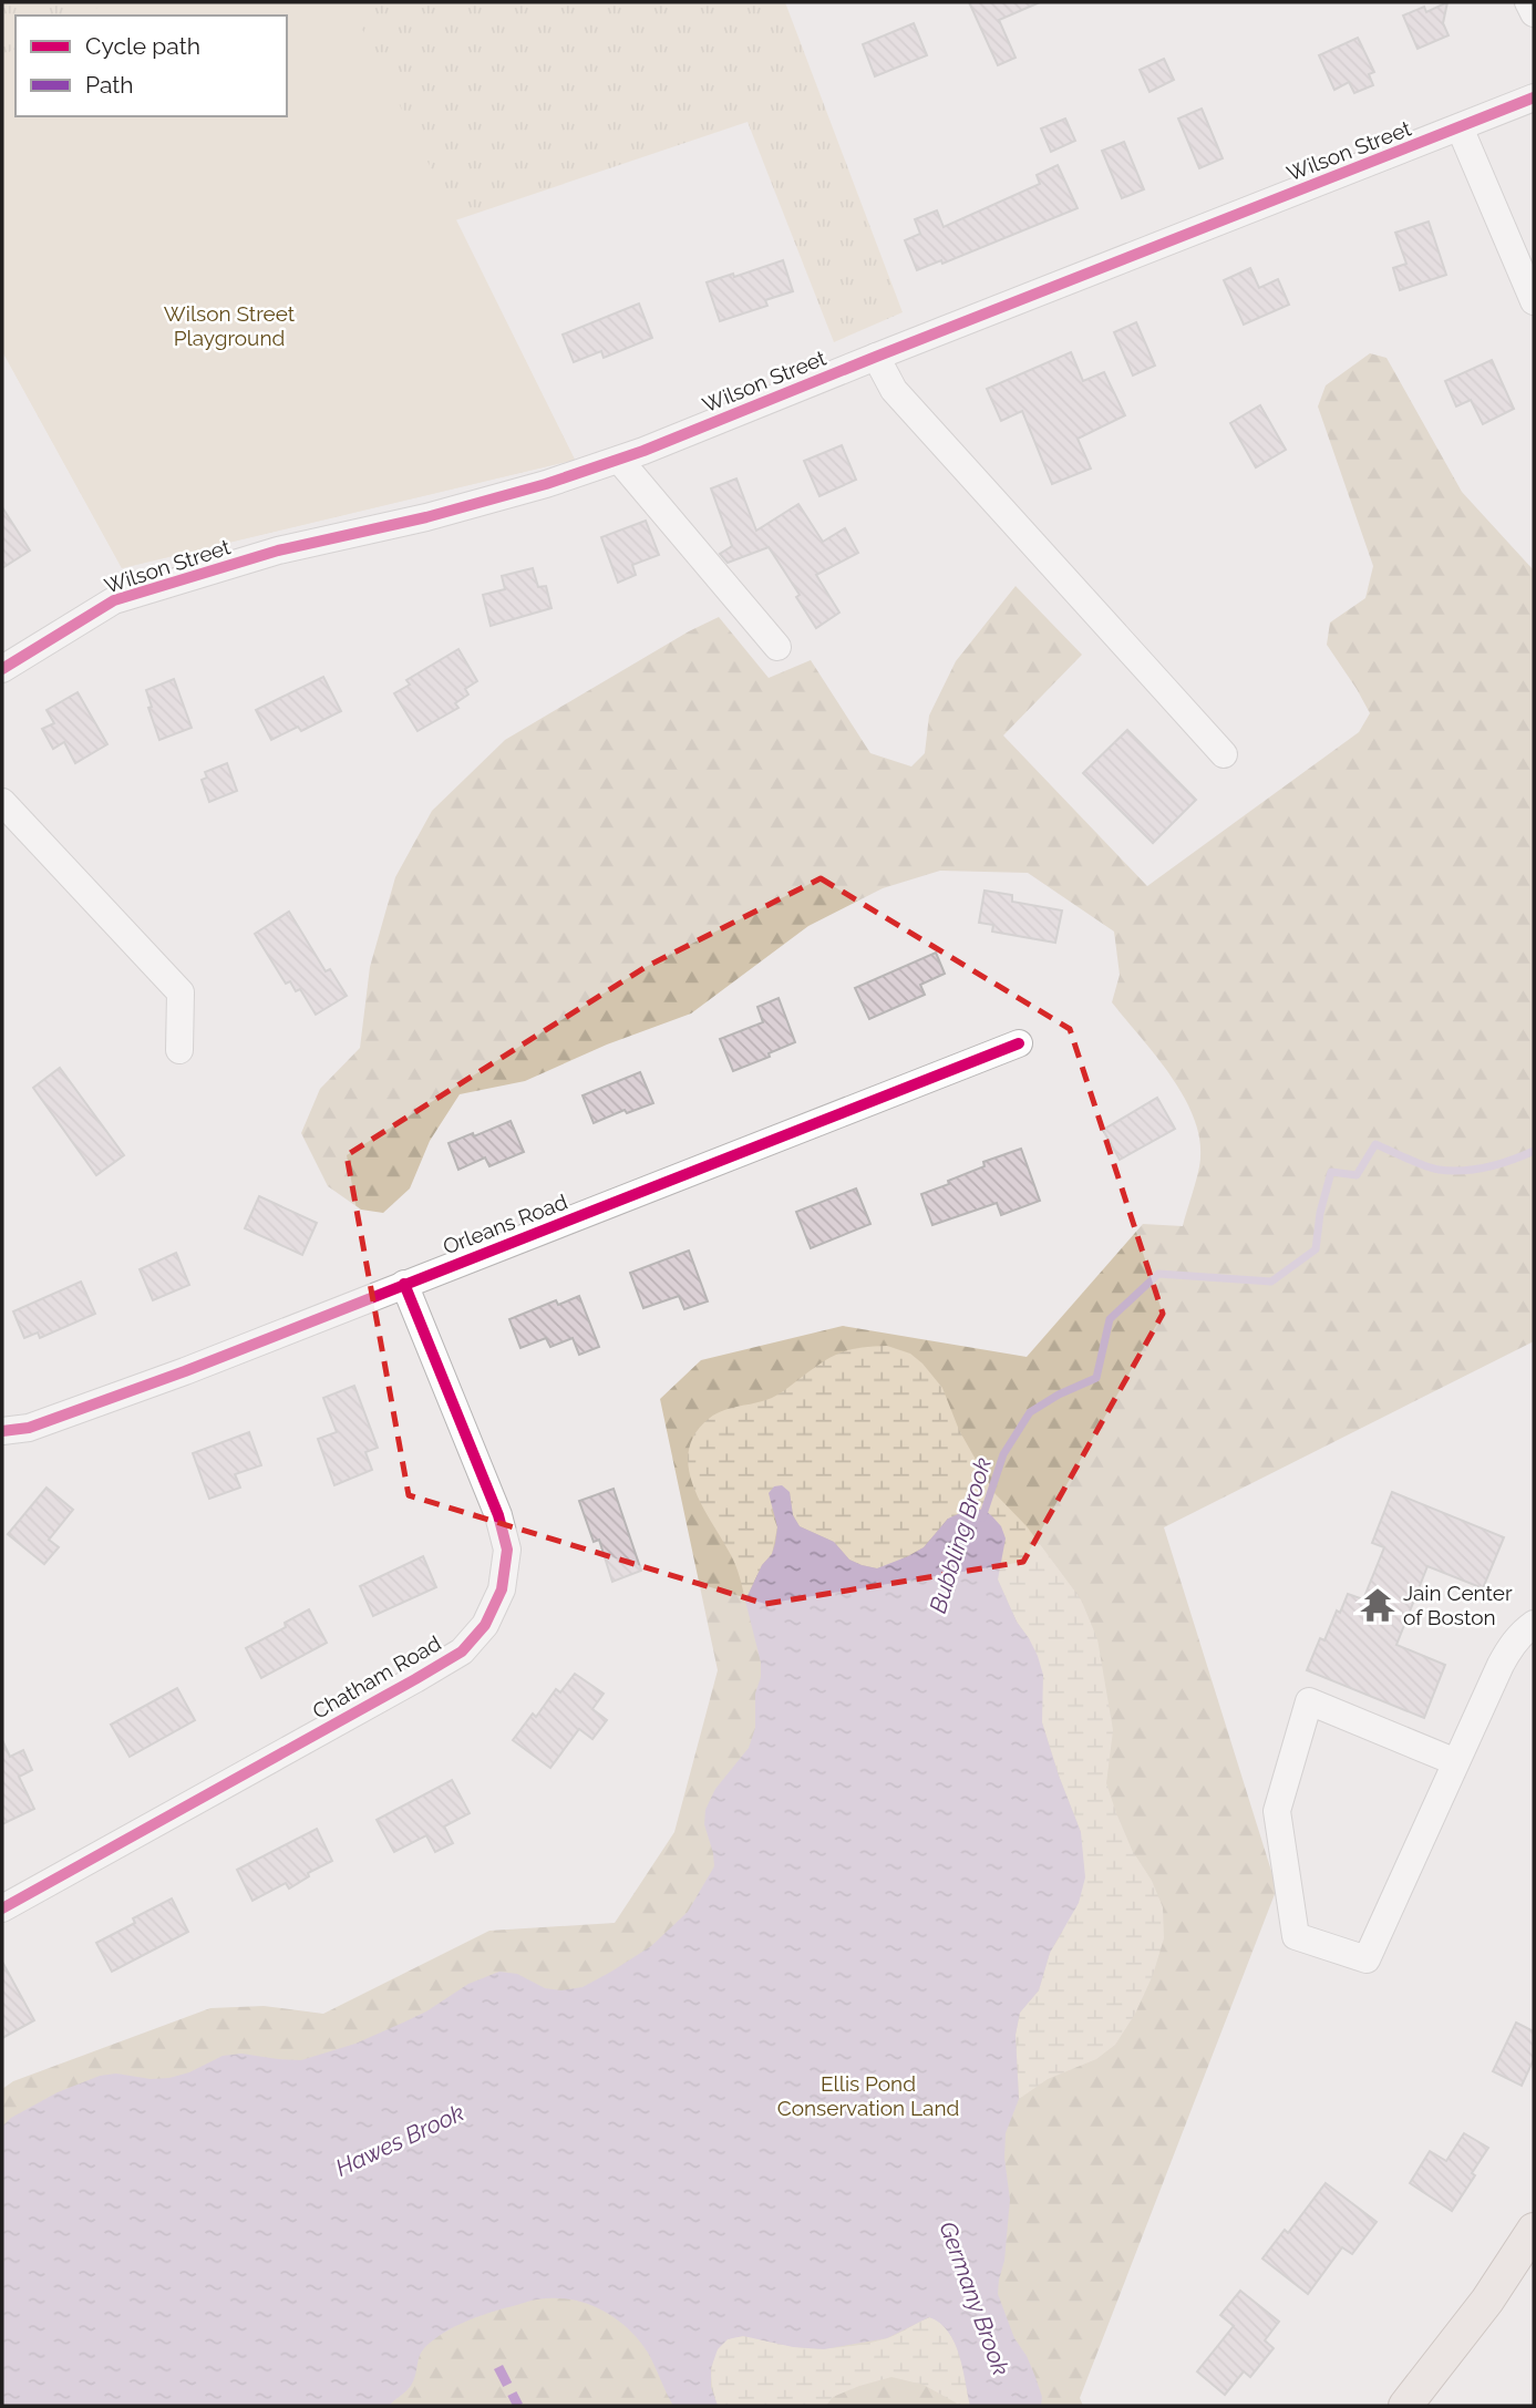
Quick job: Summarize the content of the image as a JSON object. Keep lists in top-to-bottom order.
{
  "streets": {
    "street": ["Wilson Street", "Orleans Road", "Chatham Road"]
  },
  "crossings": [
    ["Orleans Road", "Chatham Road"]
  ],
  "water": ["Bubbling Brook", "Hawes Brook", "Germany Brook"],
  "parks": ["Wilson Street Playground", "Ellis Pond Conservation Land"],
  "places": {
    "temple": ["Jain Center of Boston"]
  },
  "legend": ["Cycle path", "Path"]
}
